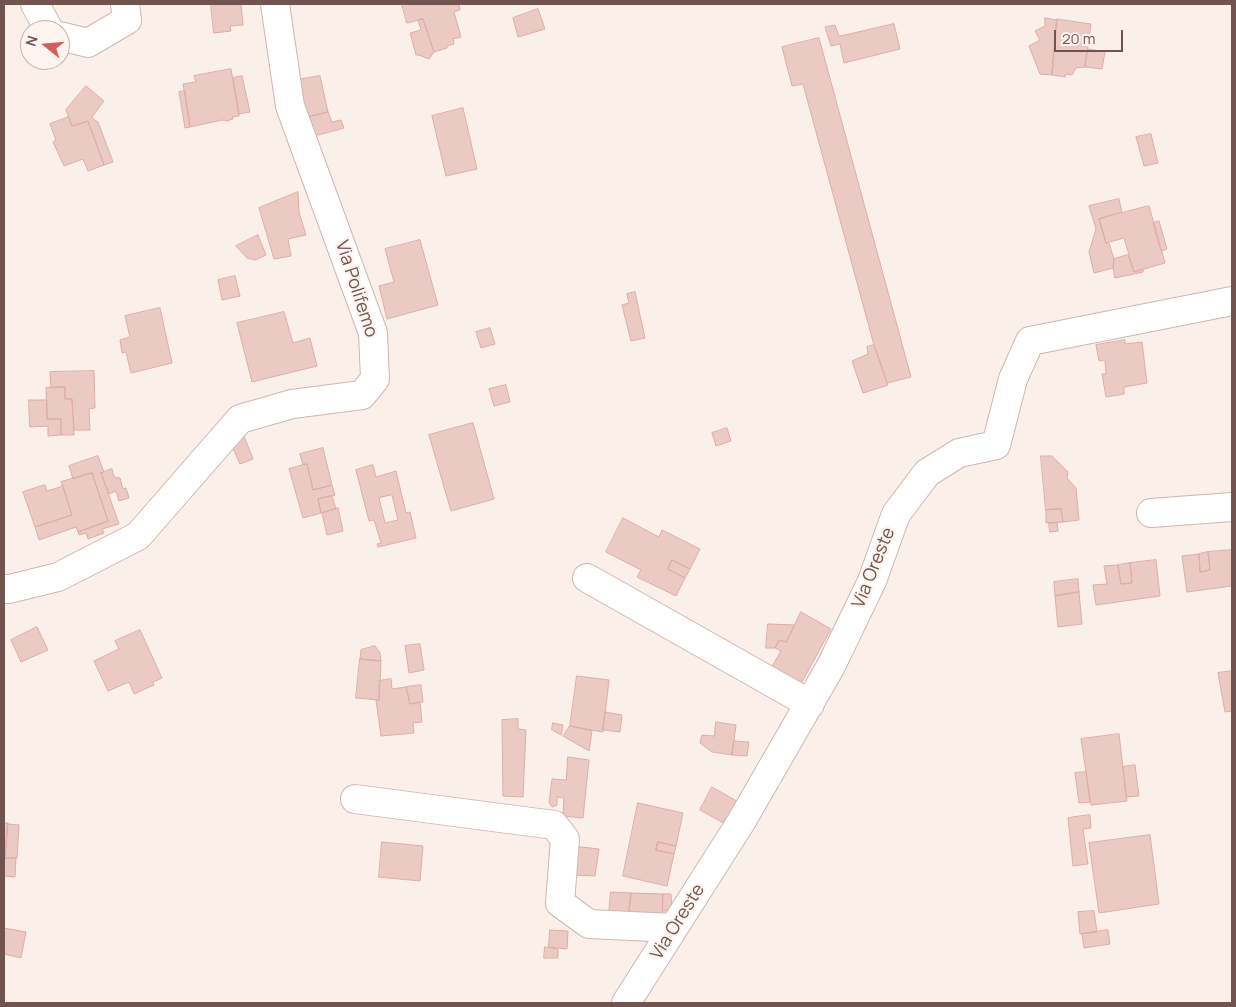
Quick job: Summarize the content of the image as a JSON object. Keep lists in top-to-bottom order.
{
  "streets": {
    "street": ["Via Polifemo", "Via Oreste"]
  },
  "scale_bar": "20 m",
  "north": "left"
}
